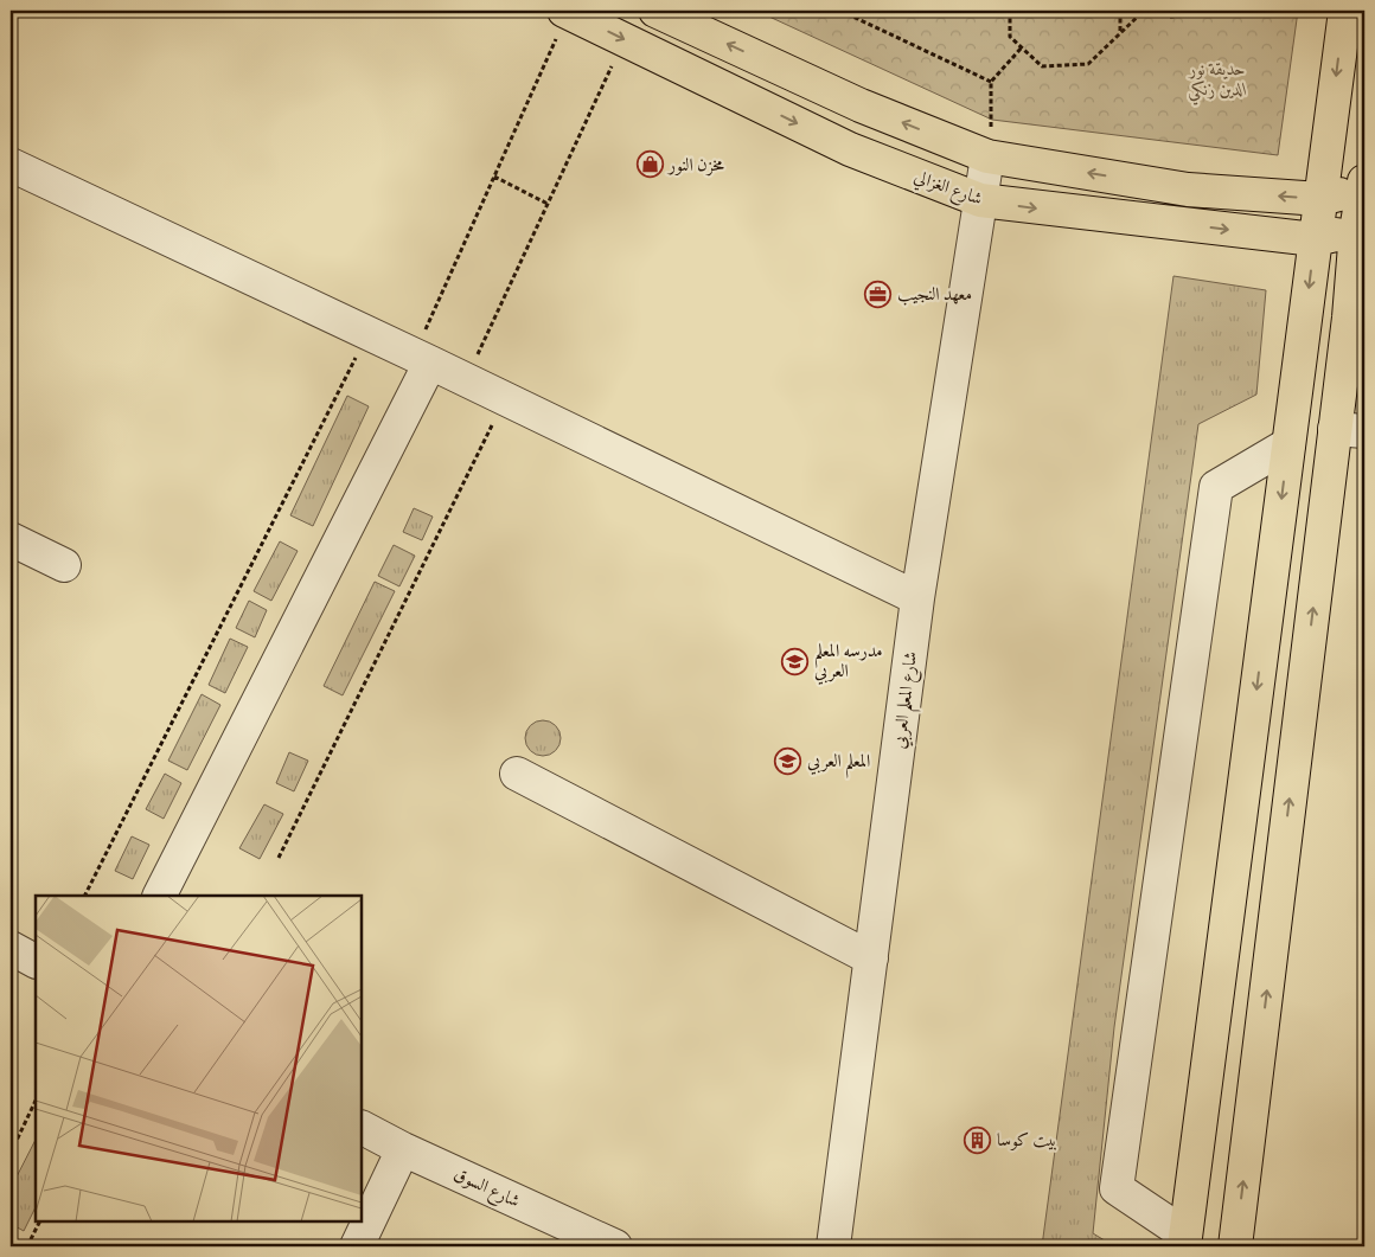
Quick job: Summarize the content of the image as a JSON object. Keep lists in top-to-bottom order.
{
  "streets": {
    "main road": ["شارع الغزالي"],
    "street": ["شارع المعلم العربي", "شارع السوق"]
  },
  "crossings": [
    ["شارع الغزالي", "شارع المعلم العربي"]
  ],
  "parks": ["حديقة نور الدين زنكي"],
  "places": {
    "shop": ["مخزن النور"],
    "office": ["معهد النجيب"],
    "school or university": ["مدرسه المعلم العربي", "المعلم العربي"],
    "building": ["بيت كوسا"]
  }
}
